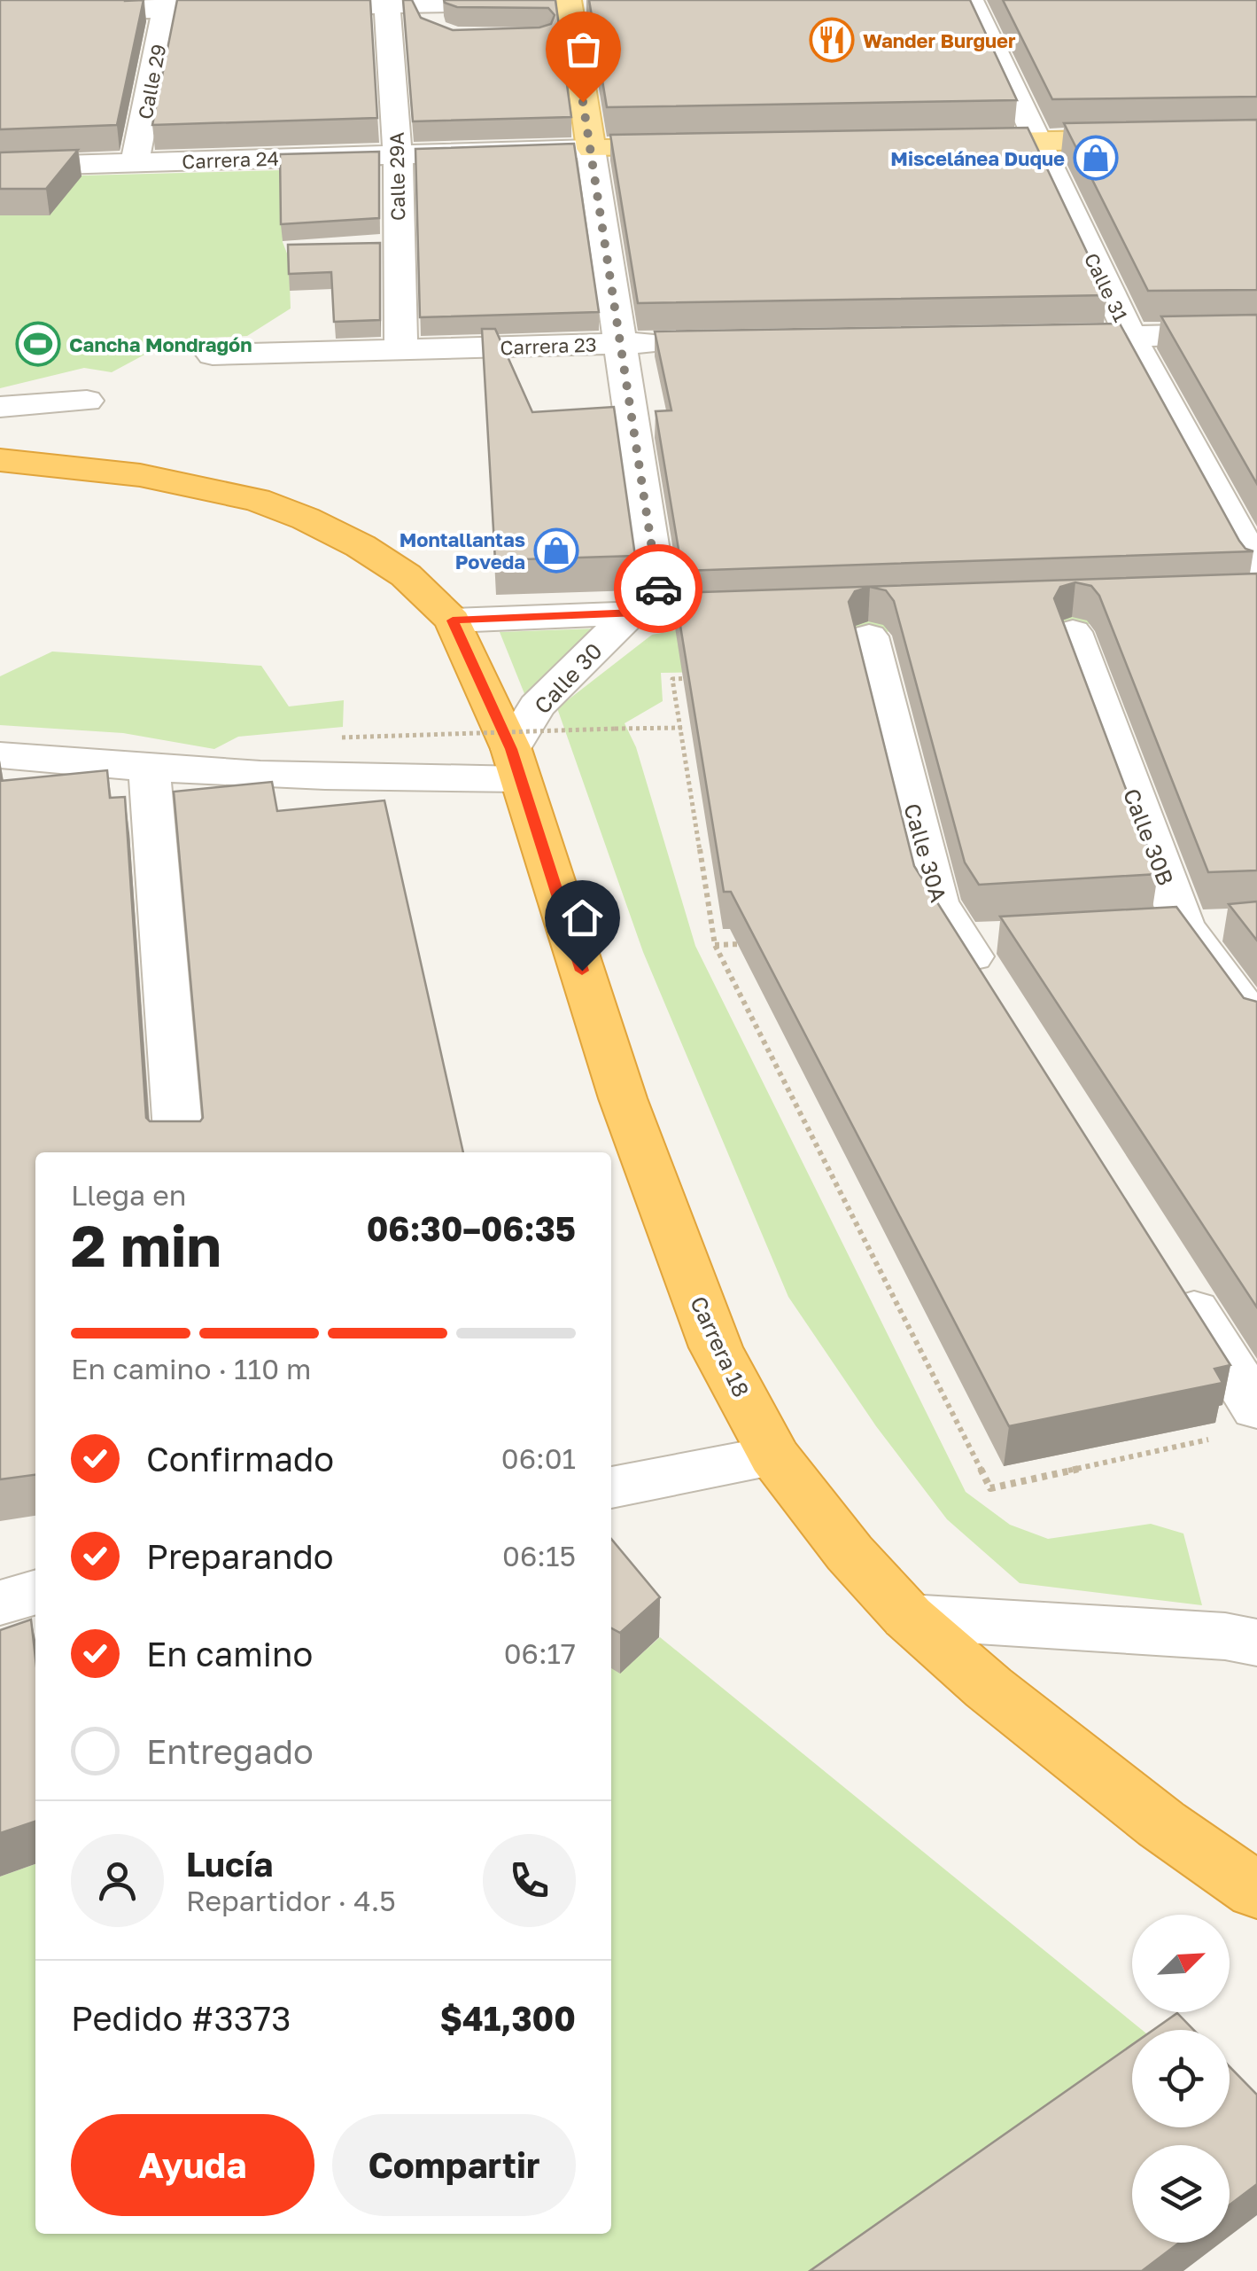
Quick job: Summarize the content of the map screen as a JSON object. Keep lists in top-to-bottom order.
{
  "streets": {
    "highway": ["Carrera 18"],
    "main road": ["Carrera 24"],
    "street": [
      "Calle 29",
      "Calle 29A",
      "Calle 31",
      "Carrera 23",
      "Calle 30",
      "Calle 30B",
      "Calle 30A"
    ]
  },
  "crossings": [
    ["Calle 29", "Carrera 24"],
    ["Carrera 24", "Calle 29A"],
    ["Calle 29A", "Carrera 23"],
    ["Calle 30", "Carrera 18"]
  ],
  "places": {
    "restaurant": ["Wander Burguer"],
    "shop": ["Miscelánea Duque", "Montallantas Poveda"],
    "sports": ["Cancha Mondragón"]
  },
  "north": "top right",
  "page": {
    "heading": ["2 min", "Llega en", "06:30–06:35"],
    "panel": [
      "Lucía",
      "Repartidor · 4.5",
      "Pedido #3373",
      "$41,300"
    ],
    "bar": "En camino · 110 m",
    "list": [
      ["Confirmado", "06:01"],
      ["Preparando", "06:15"],
      ["En camino", "06:17"],
      "Entregado"
    ],
    "buttons": ["Ayuda", "Compartir"]
  }
}
